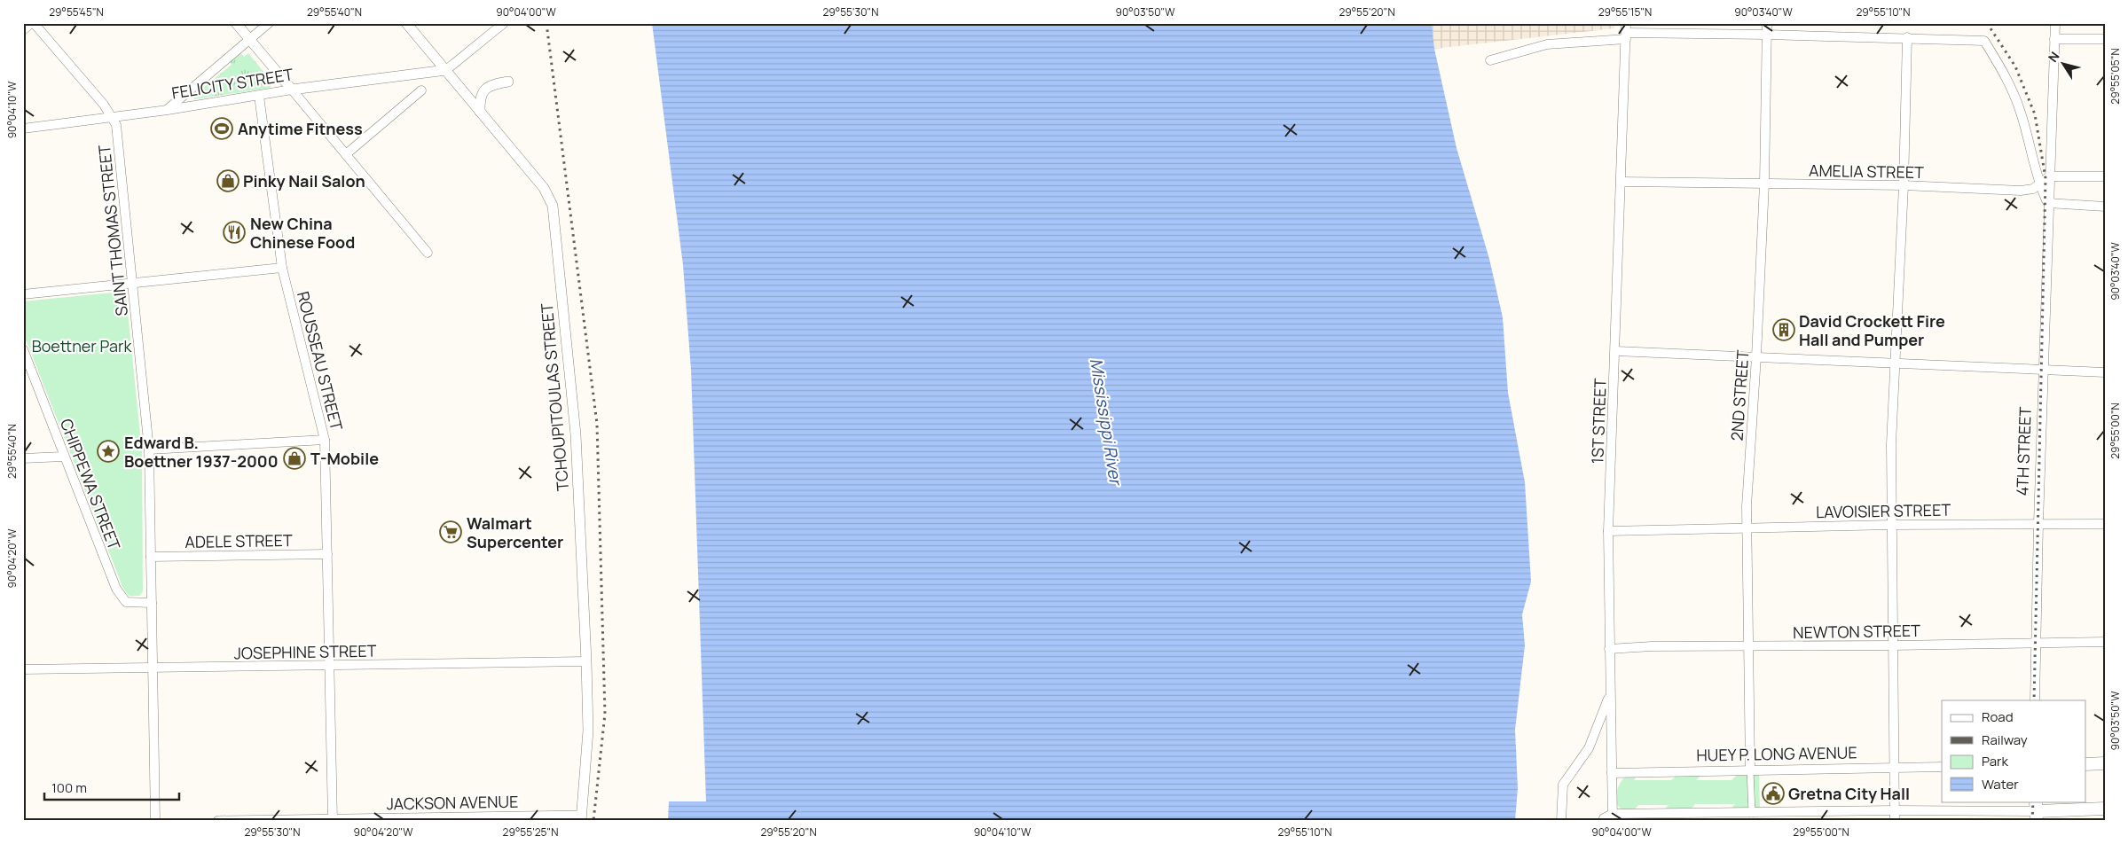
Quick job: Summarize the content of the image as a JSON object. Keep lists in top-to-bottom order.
{
  "streets": {
    "street": [
      "FELICITY STREET",
      "AMELIA STREET",
      "SAINT THOMAS STREET",
      "ROUSSEAU STREET",
      "2ND STREET",
      "TCHOUPITOULAS STREET",
      "1ST STREET",
      "4TH STREET",
      "CHIPPEWA STREET",
      "LAVOISIER STREET",
      "ADELE STREET",
      "NEWTON STREET",
      "JOSEPHINE STREET",
      "HUEY P. LONG AVENUE",
      "JACKSON AVENUE"
    ]
  },
  "crossings": [
    ["FELICITY STREET", "SAINT THOMAS STREET"],
    ["FELICITY STREET", "ROUSSEAU STREET"],
    ["FELICITY STREET", "TCHOUPITOULAS STREET"],
    ["AMELIA STREET", "2ND STREET"],
    ["AMELIA STREET", "1ST STREET"],
    ["AMELIA STREET", "4TH STREET"],
    ["SAINT THOMAS STREET", "CHIPPEWA STREET"],
    ["SAINT THOMAS STREET", "ADELE STREET"],
    ["SAINT THOMAS STREET", "JOSEPHINE STREET"],
    ["ROUSSEAU STREET", "ADELE STREET"],
    ["ROUSSEAU STREET", "JOSEPHINE STREET"],
    ["ROUSSEAU STREET", "JACKSON AVENUE"],
    ["2ND STREET", "LAVOISIER STREET"],
    ["2ND STREET", "NEWTON STREET"],
    ["2ND STREET", "HUEY P. LONG AVENUE"],
    ["TCHOUPITOULAS STREET", "JOSEPHINE STREET"],
    ["TCHOUPITOULAS STREET", "JACKSON AVENUE"],
    ["1ST STREET", "LAVOISIER STREET"],
    ["1ST STREET", "NEWTON STREET"],
    ["1ST STREET", "HUEY P. LONG AVENUE"],
    ["4TH STREET", "LAVOISIER STREET"],
    ["4TH STREET", "NEWTON STREET"]
  ],
  "water": ["Mississippi River"],
  "parks": ["Boettner Park"],
  "places": {
    "sports": ["Anytime Fitness"],
    "shop": ["Pinky Nail Salon", "T-Mobile"],
    "restaurant": ["New China Chinese Food"],
    "building": ["David Crockett Fire Hall and Pumper"],
    "place": ["Edward B. Boettner 1937-2000"],
    "supermarket": ["Walmart Supercenter"],
    "public building": ["Gretna City Hall"]
  },
  "legend": [
    "Road",
    "Railway",
    "Park",
    "Water"
  ],
  "scale_bar": "100 m",
  "north": "top left",
  "coordinates": [
    "29°55'45\"N",
    "29°55'40\"N",
    "90°04'00\"W",
    "29°55'30\"N",
    "90°03'50\"W",
    "29°55'20\"N",
    "29°55'15\"N",
    "90°03'40\"W",
    "29°55'10\"N",
    "29°55'05\"N",
    "90°04'10\"W",
    "29°55'00\"N",
    "90°04'20\"W",
    "29°55'25\"N"
  ]
}
